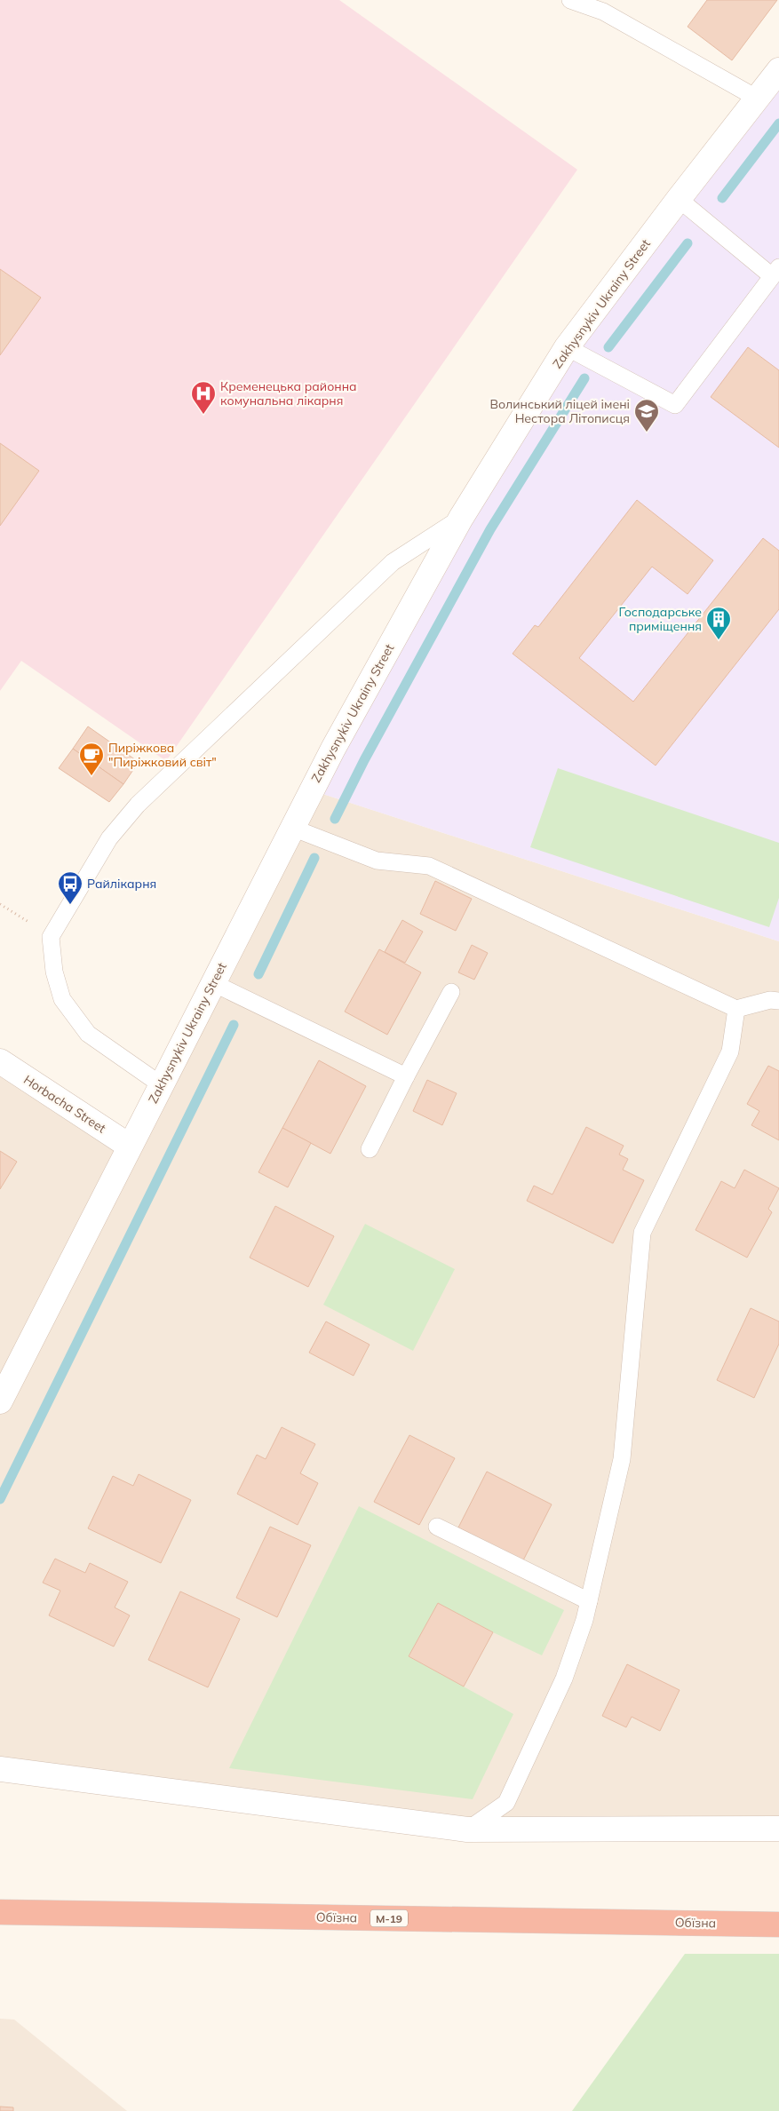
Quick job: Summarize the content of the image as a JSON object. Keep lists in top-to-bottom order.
{
  "streets": {
    "highway": ["Обїзна", "М-19"],
    "street": ["Zakhysnykiv Ukrainy Street", "Horbacha Street"]
  },
  "crossings": [
    ["Zakhysnykiv Ukrainy Street", "Horbacha Street"]
  ],
  "places": {
    "hospital": ["Кременецька районна комунальна лікарня"],
    "school or university": ["Волинський ліцей імені Нестора Літописця"],
    "building": ["Господарське приміщення"],
    "cafe": ["Пиріжкова \"Пиріжковий світ\""],
    "bus stop": ["Райлікарня"]
  }
}
